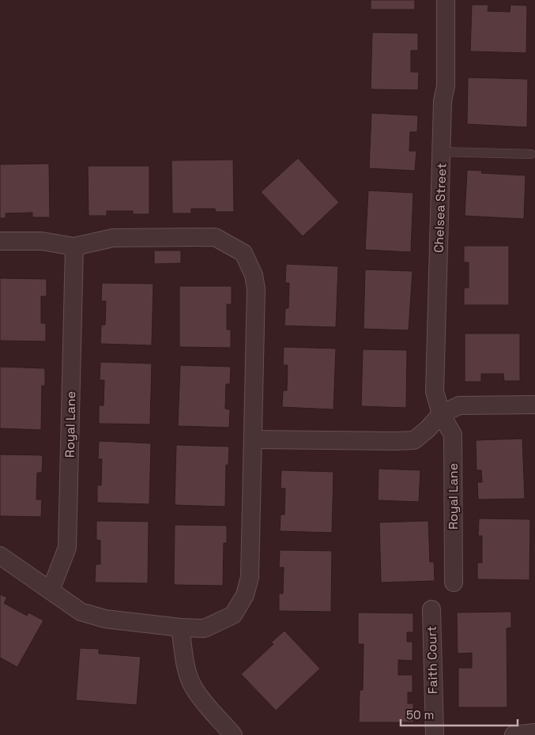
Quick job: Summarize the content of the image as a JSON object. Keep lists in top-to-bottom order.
{
  "streets": {
    "street": ["Chelsea Street", "Royal Lane", "Faith Court"]
  },
  "crossings": [
    ["Chelsea Street", "Royal Lane"]
  ],
  "scale_bar": "50 m"
}
